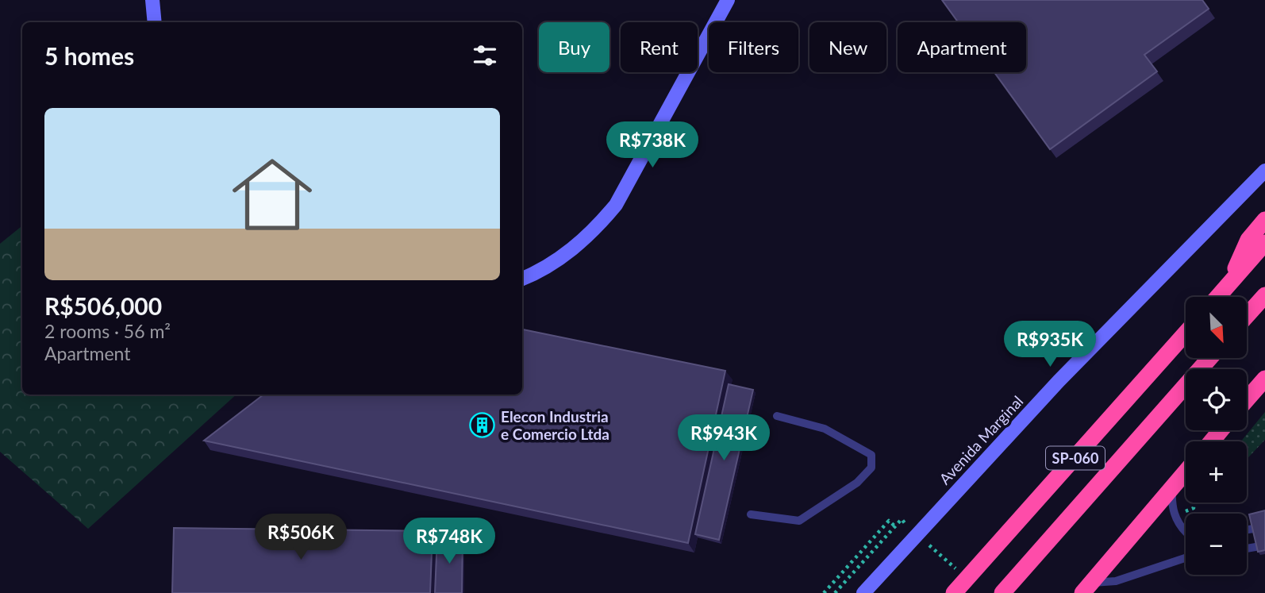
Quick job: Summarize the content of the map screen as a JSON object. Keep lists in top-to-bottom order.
{
  "streets": {
    "highway": ["SP-060"],
    "main road": ["Avenida Marginal"]
  },
  "places": {
    "building": ["Elecon Industria e Comercio Ltda"]
  },
  "north": "bottom right",
  "page": {
    "chip": [
      "Buy",
      "Rent",
      "Filters",
      "New",
      "Apartment"
    ],
    "heading": "5 homes",
    "list": [
      {
        "name": "R$506,000",
        "note": "2 rooms · 56 m² · Apartment"
      }
    ],
    "price": [
      "R$738K",
      "R$935K",
      "R$943K",
      "R$506K",
      "R$748K"
    ],
    "map_buttons": ["+", "−"]
  }
}
